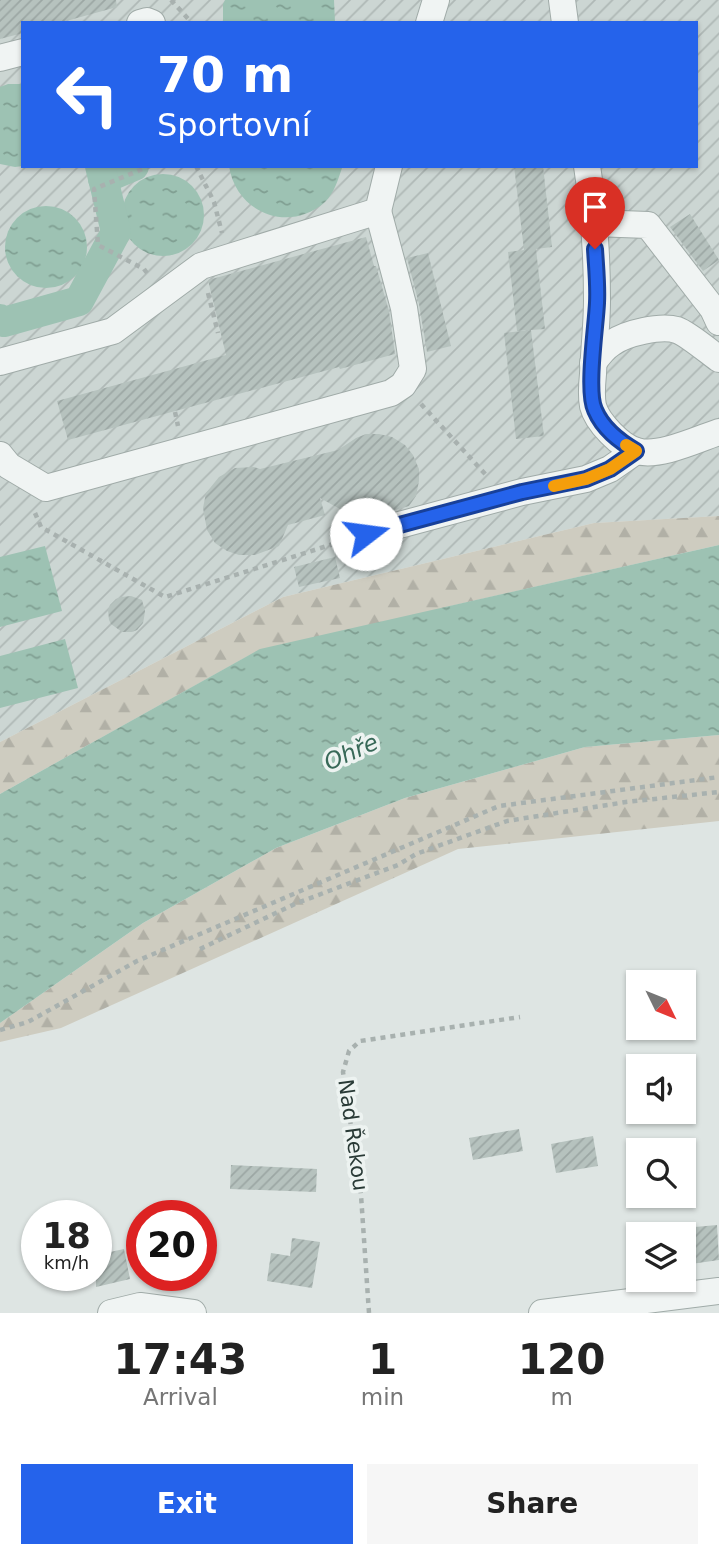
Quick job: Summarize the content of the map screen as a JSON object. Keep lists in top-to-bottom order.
{
  "streets": {
    "path": ["Nad Řekou"]
  },
  "water": ["Ohře"],
  "north": "bottom right",
  "page": {
    "turn": ["70 m", "Sportovní"],
    "speed": "18 km/h",
    "limit": "20",
    "eta": [
      "17:43",
      "Arrival",
      "1",
      "min",
      "120",
      "m"
    ],
    "buttons": ["Exit", "Share"]
  }
}
